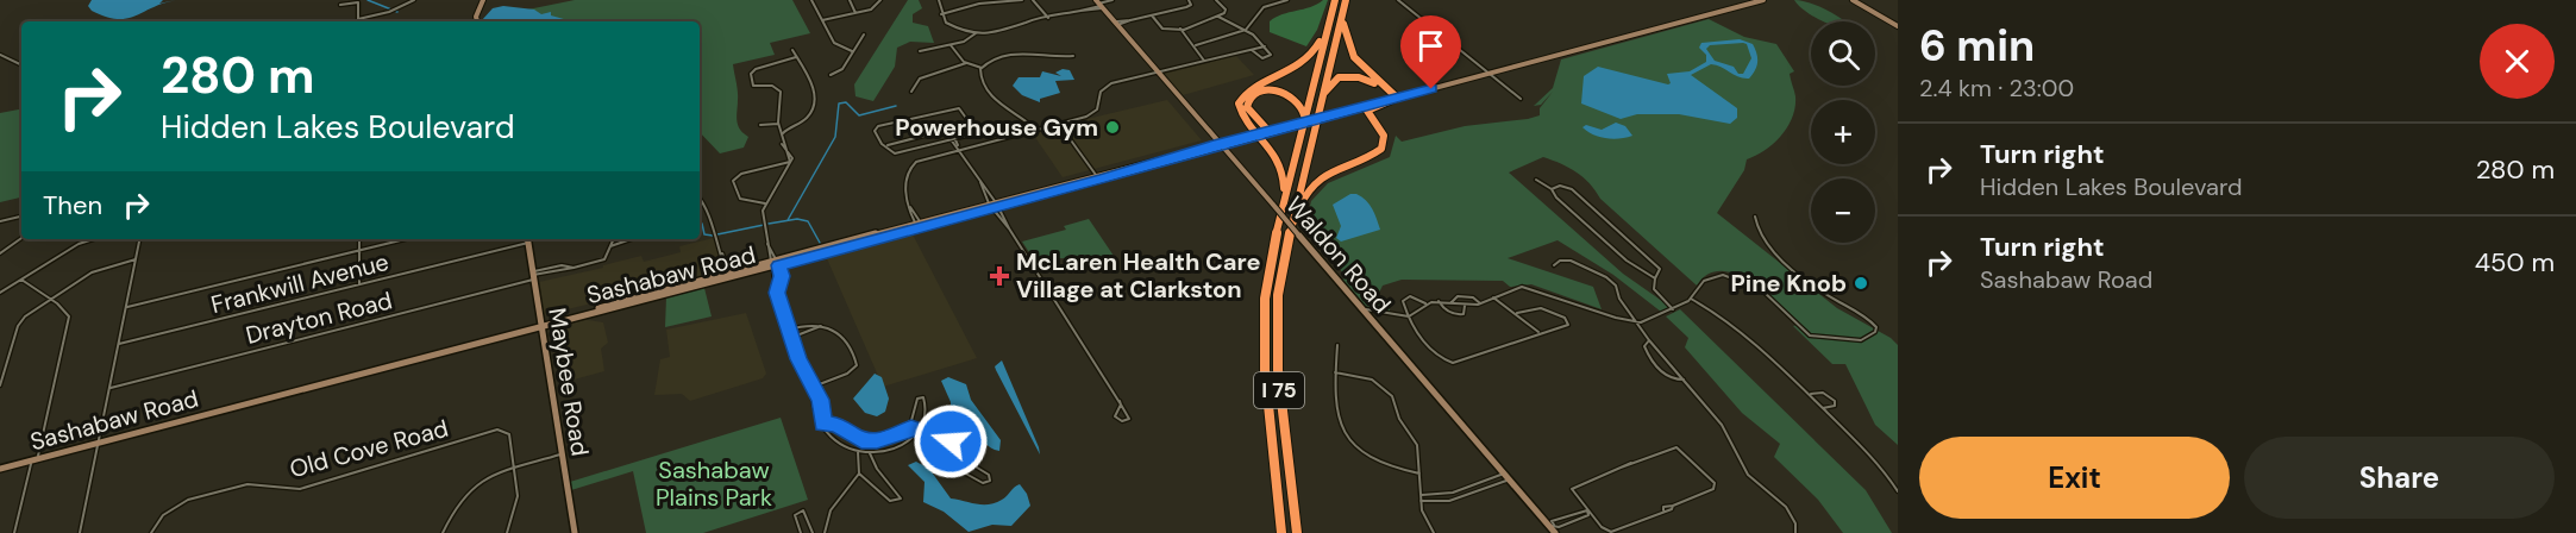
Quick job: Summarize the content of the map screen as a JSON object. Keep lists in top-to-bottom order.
{
  "streets": {
    "highway": ["I 75"],
    "main road": ["Waldon Road", "Sashabaw Road", "Maybee Road"],
    "street": ["Frankwill Avenue", "Drayton Road", "Old Cove Road"]
  },
  "crossings": [
    ["Waldon Road", "Sashabaw Road"],
    ["Waldon Road", "I 75"],
    ["Sashabaw Road", "Maybee Road"],
    ["Frankwill Avenue", "Maybee Road"],
    ["Drayton Road", "Maybee Road"]
  ],
  "parks": ["Sashabaw Plains Park"],
  "places": {
    "other": ["Powerhouse Gym", "Pine Knob"],
    "health": ["McLaren Health Care Village at Clarkston"]
  },
  "page": {
    "heading": ["6 min", "2.4 km · 23:00"],
    "map_buttons": ["+", "−"],
    "turn": ["280 m", "Hidden Lakes Boulevard"],
    "list": [
      {
        "name": "Turn right",
        "note": "Hidden Lakes Boulevard",
        "value": "280 m"
      },
      {
        "name": "Turn right",
        "note": "Sashabaw Road",
        "value": "450 m"
      }
    ],
    "then": "Then",
    "buttons": ["Exit", "Share"]
  }
}
